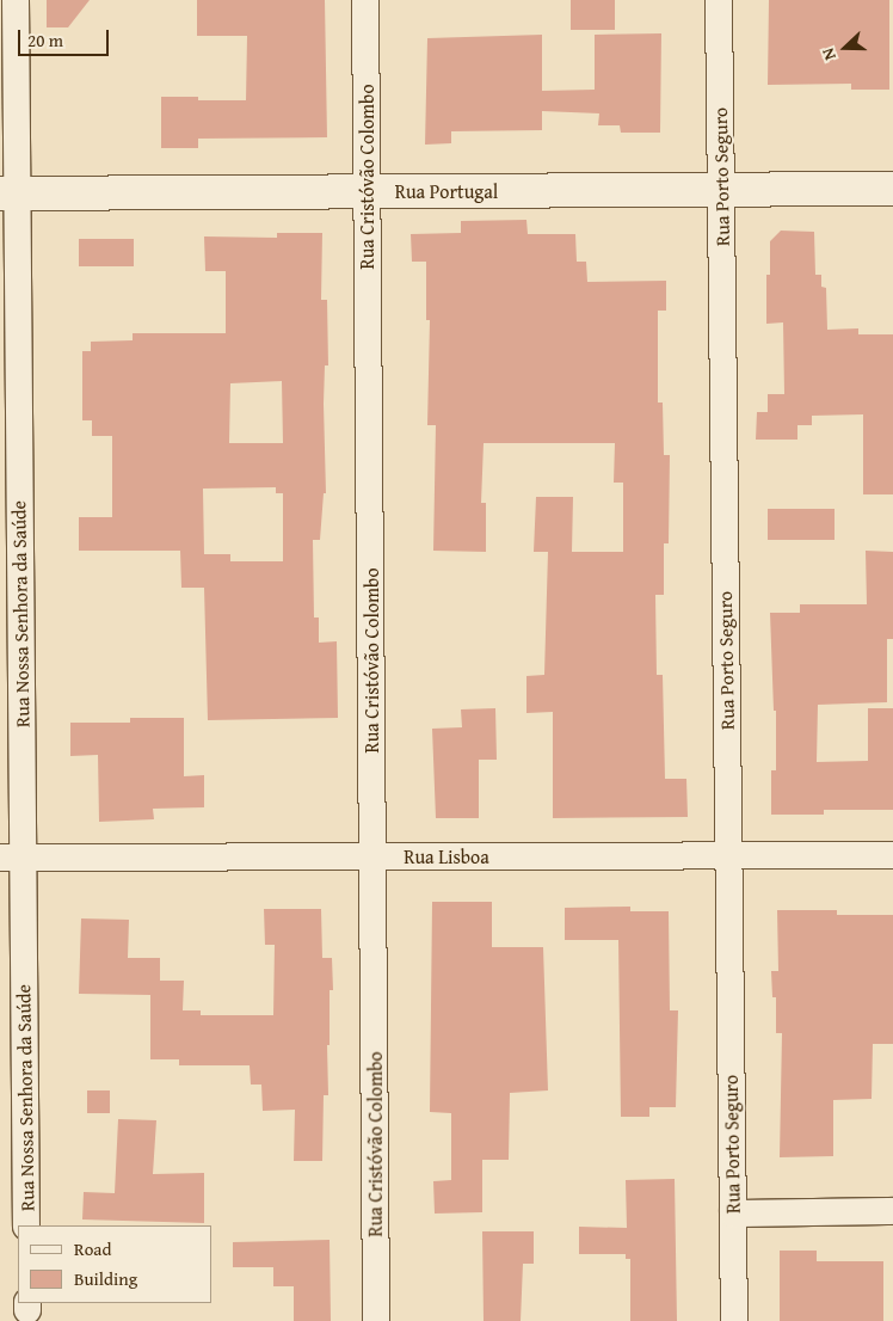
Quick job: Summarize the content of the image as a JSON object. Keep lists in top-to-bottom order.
{
  "streets": {
    "street": [
      "Rua Cristóvão Colombo",
      "Rua Porto Seguro",
      "Rua Portugal",
      "Rua Nossa Senhora da Saúde",
      "Rua Lisboa"
    ]
  },
  "crossings": [
    ["Rua Cristóvão Colombo", "Rua Portugal"],
    ["Rua Cristóvão Colombo", "Rua Lisboa"],
    ["Rua Porto Seguro", "Rua Portugal"],
    ["Rua Porto Seguro", "Rua Lisboa"],
    ["Rua Portugal", "Rua Nossa Senhora da Saúde"],
    ["Rua Nossa Senhora da Saúde", "Rua Lisboa"]
  ],
  "legend": ["Road", "Building"],
  "scale_bar": "20 m",
  "north": "left"
}
